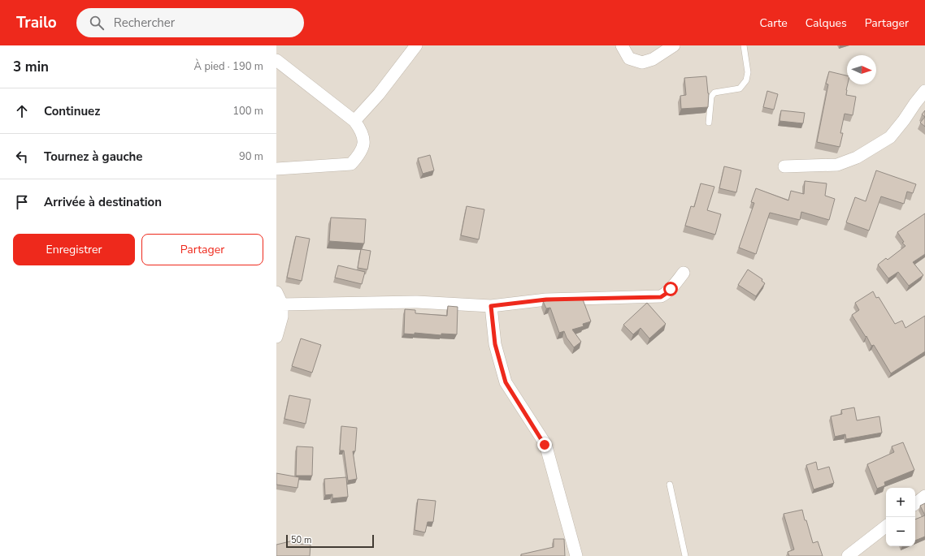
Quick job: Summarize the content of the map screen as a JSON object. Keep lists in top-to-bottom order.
{
  "scale_bar": "50 m",
  "north": "right",
  "page": {
    "header": "Trailo",
    "search": "Rechercher",
    "nav": ["Carte", "Calques", "Partager"],
    "heading": ["3 min", "À pied · 190 m"],
    "list": [
      ["Continuez", "100 m"],
      ["Tournez à gauche", "90 m"],
      "Arrivée à destination"
    ],
    "buttons": ["Enregistrer", "Partager"],
    "map_buttons": ["+", "−"],
    "scale": "50 m"
  }
}
